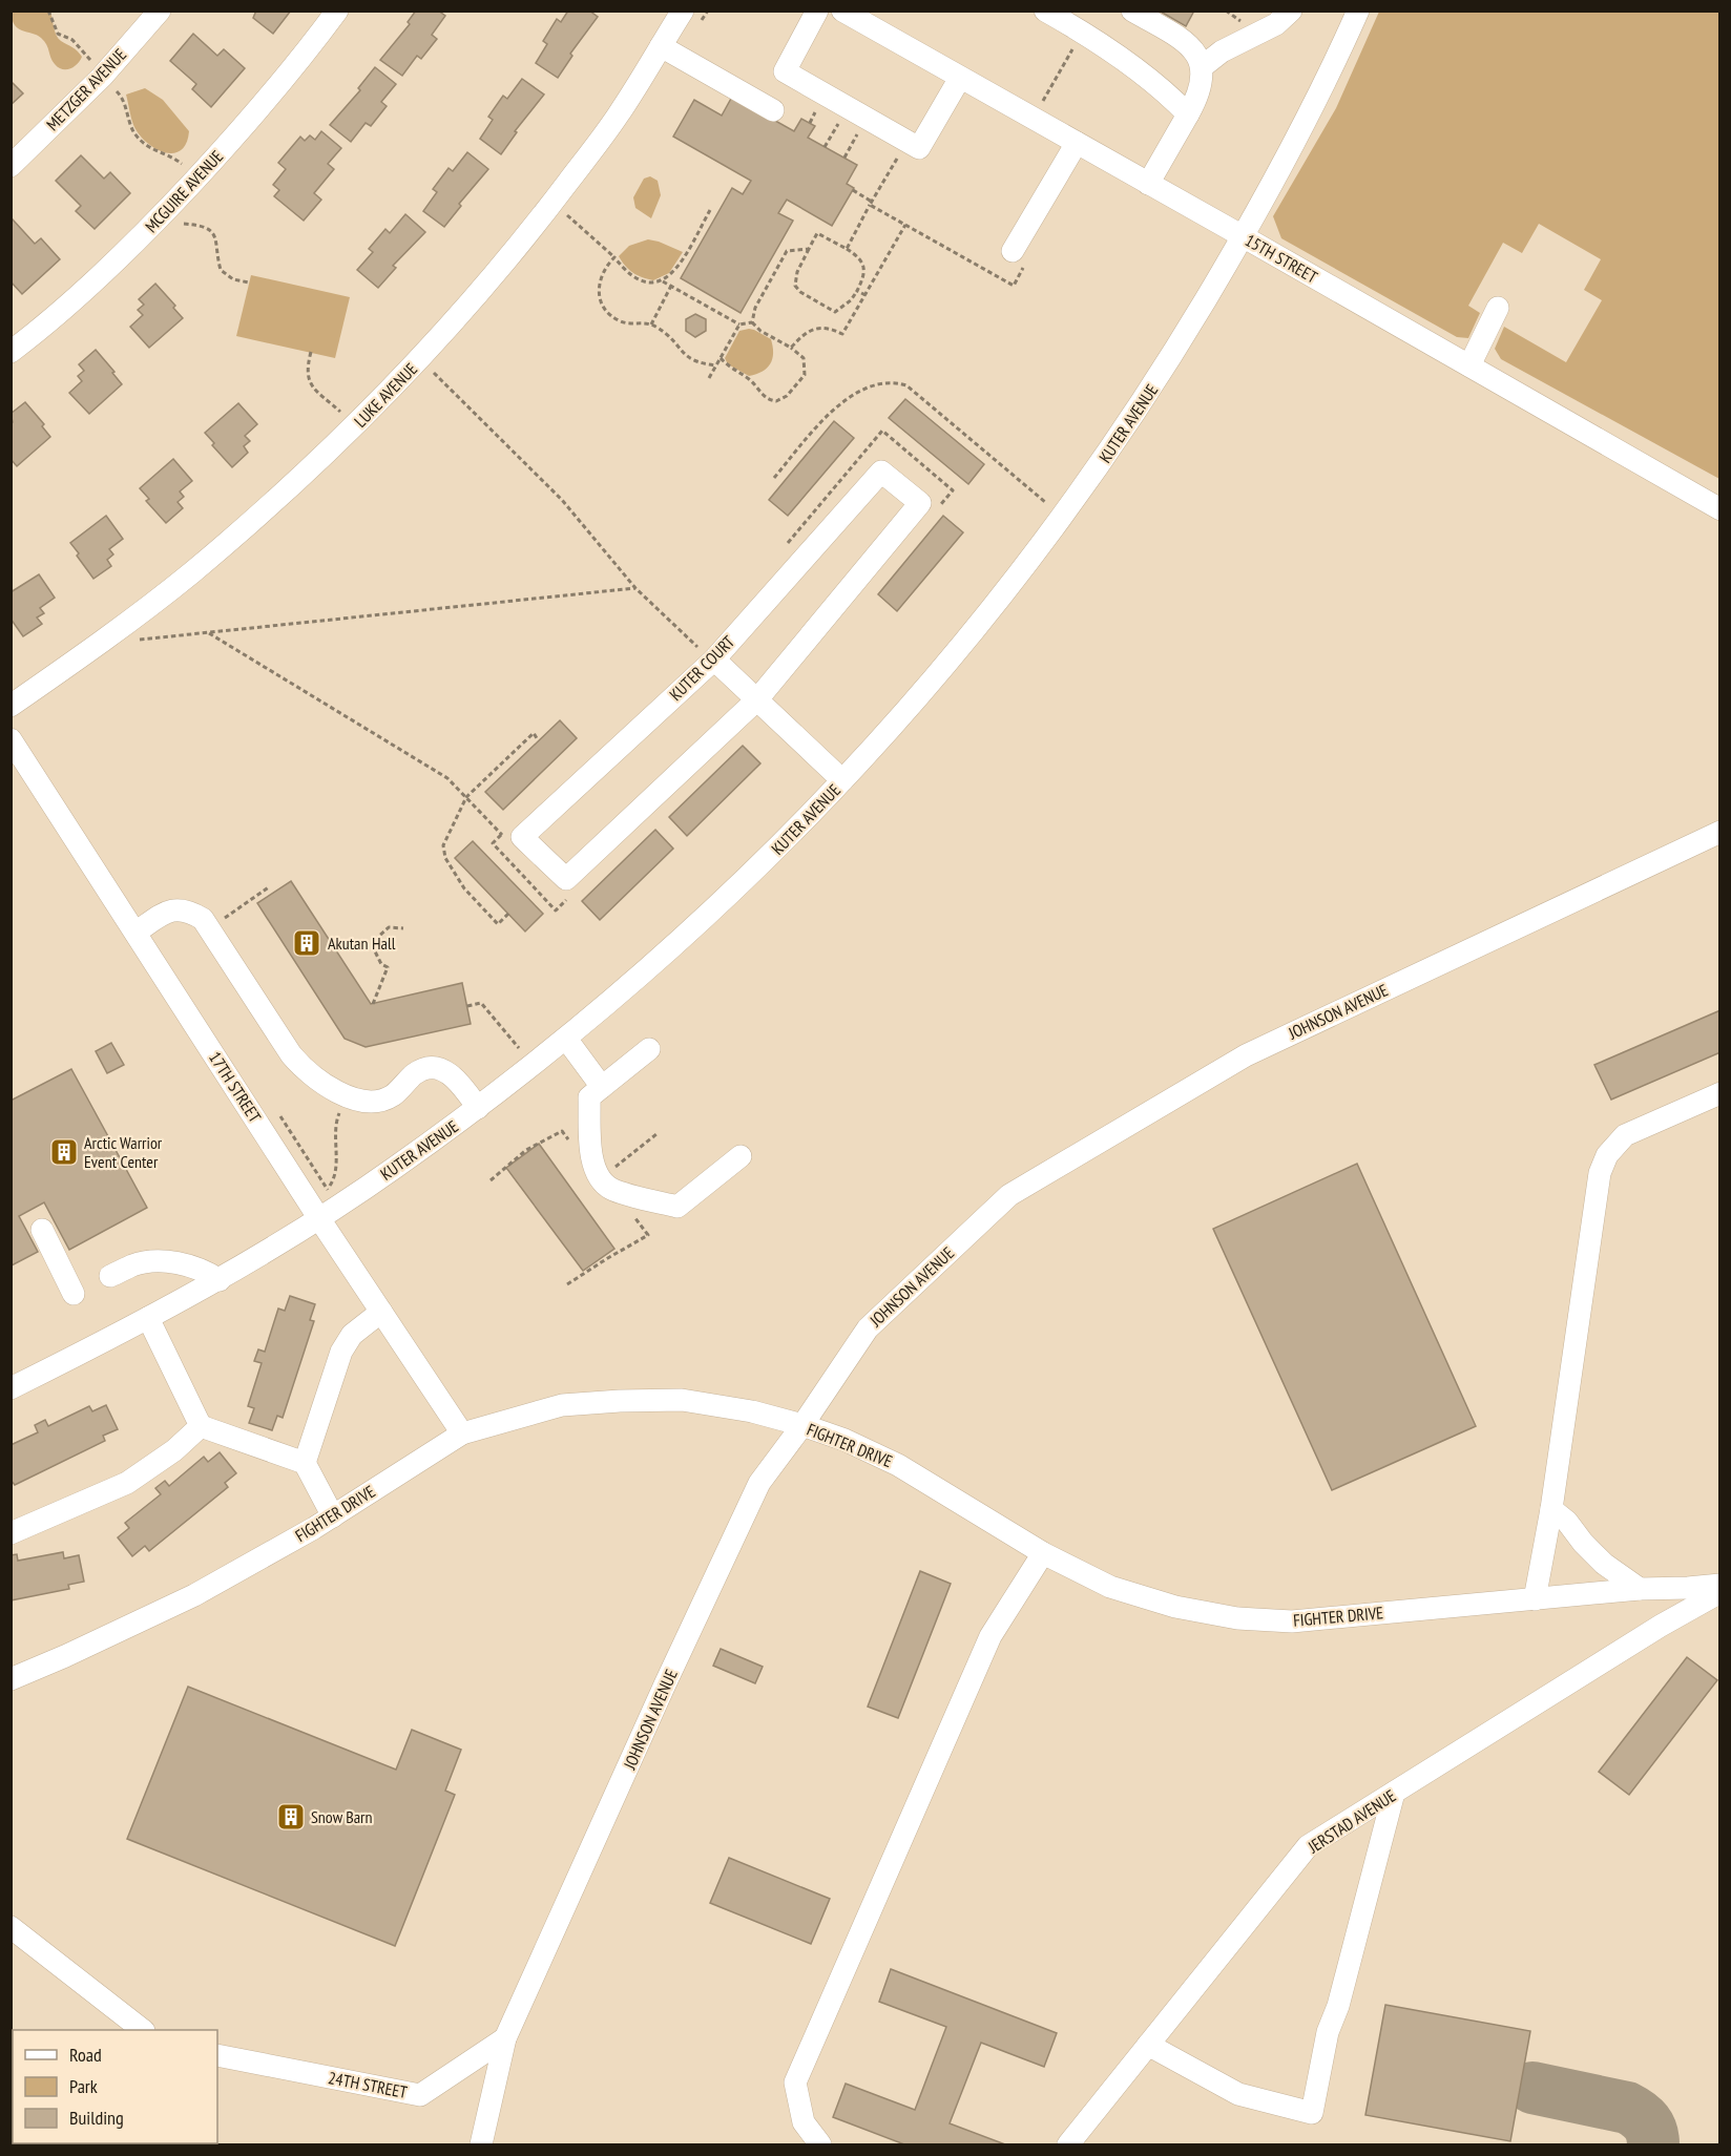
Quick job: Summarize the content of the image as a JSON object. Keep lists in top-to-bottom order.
{
  "streets": {
    "street": [
      "METZGER AVENUE",
      "MCGUIRE AVENUE",
      "15TH STREET",
      "LUKE AVENUE",
      "KUTER AVENUE",
      "KUTER COURT",
      "JOHNSON AVENUE",
      "17TH STREET",
      "FIGHTER DRIVE",
      "JERSTAD AVENUE",
      "24TH STREET"
    ]
  },
  "crossings": [
    ["15TH STREET", "KUTER AVENUE"],
    ["KUTER AVENUE", "17TH STREET"],
    ["JOHNSON AVENUE", "FIGHTER DRIVE"],
    ["JOHNSON AVENUE", "24TH STREET"],
    ["17TH STREET", "FIGHTER DRIVE"]
  ],
  "places": {
    "building": ["Akutan Hall", "Arctic Warrior Event Center", "Snow Barn"]
  },
  "legend": ["Road", "Park", "Building"]
}
